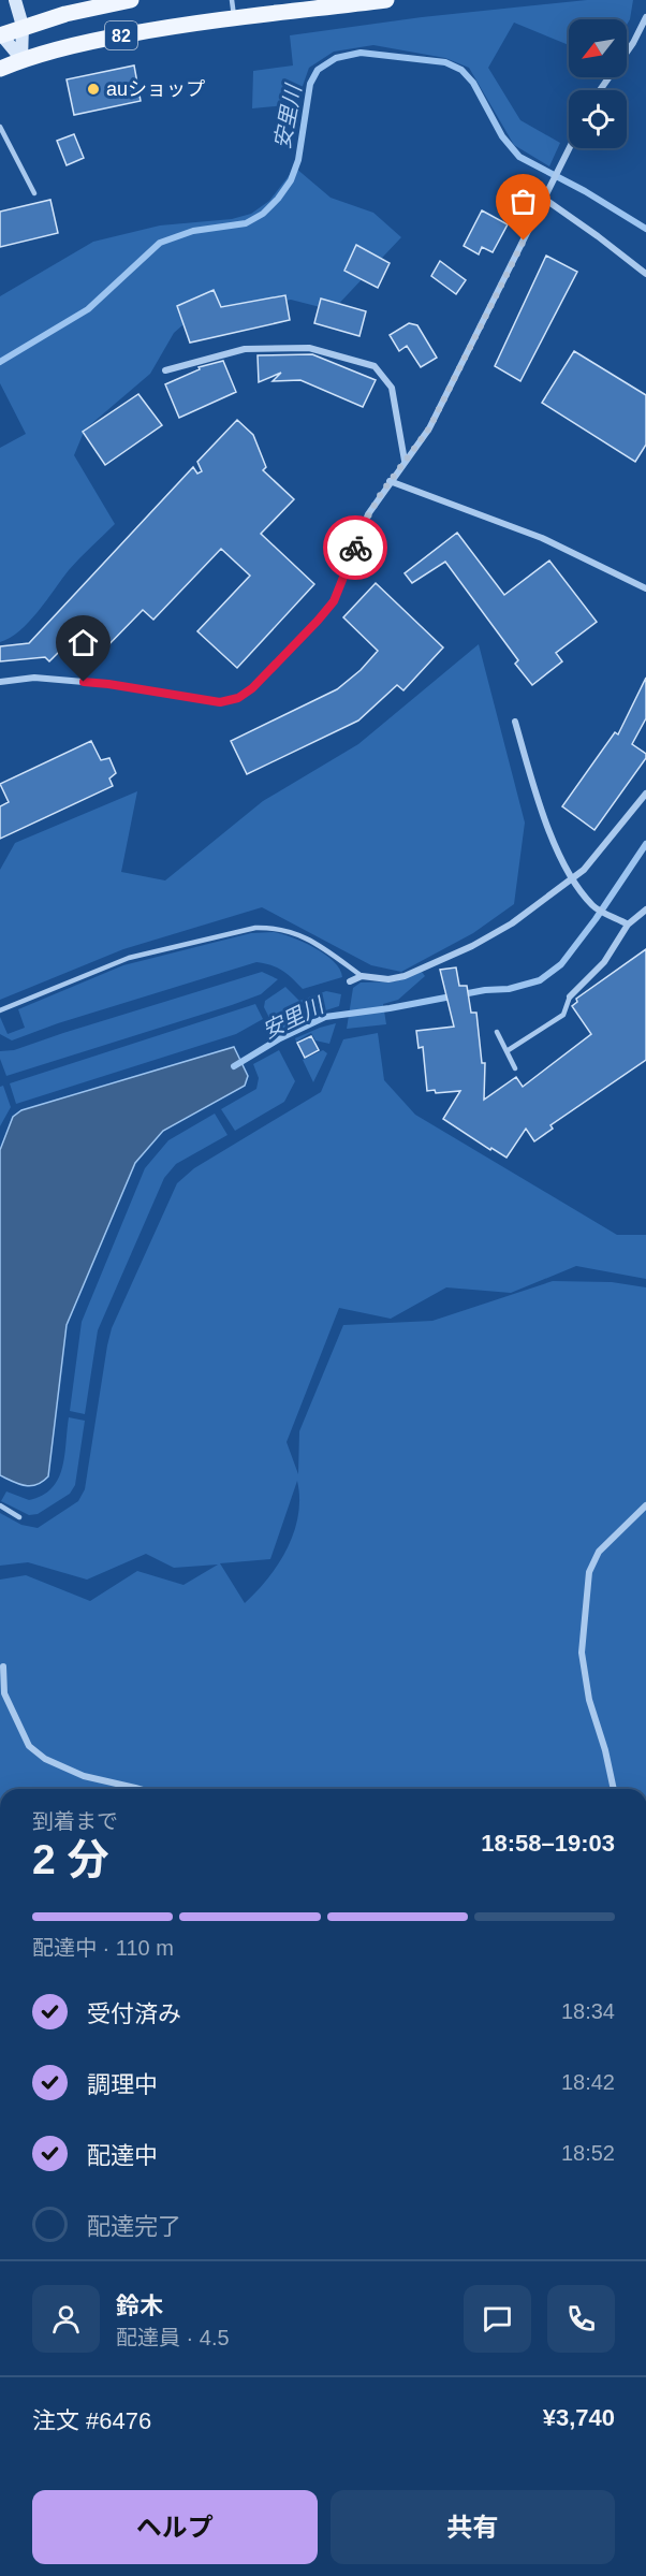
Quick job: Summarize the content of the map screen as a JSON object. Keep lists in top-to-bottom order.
{
  "streets": {
    "main road": ["82"]
  },
  "water": ["安里川"],
  "places": ["auショップ"],
  "north": "bottom left",
  "page": {
    "heading": ["2 分", "到着まで", "18:58–19:03"],
    "panel": [
      "鈴木",
      "配達員 · 4.5",
      "注文 #6476",
      "¥3,740"
    ],
    "bar": "配達中 · 110 m",
    "list": [
      ["受付済み", "18:34"],
      ["調理中", "18:42"],
      ["配達中", "18:52"],
      "配達完了"
    ],
    "buttons": ["ヘルプ", "共有"]
  }
}
